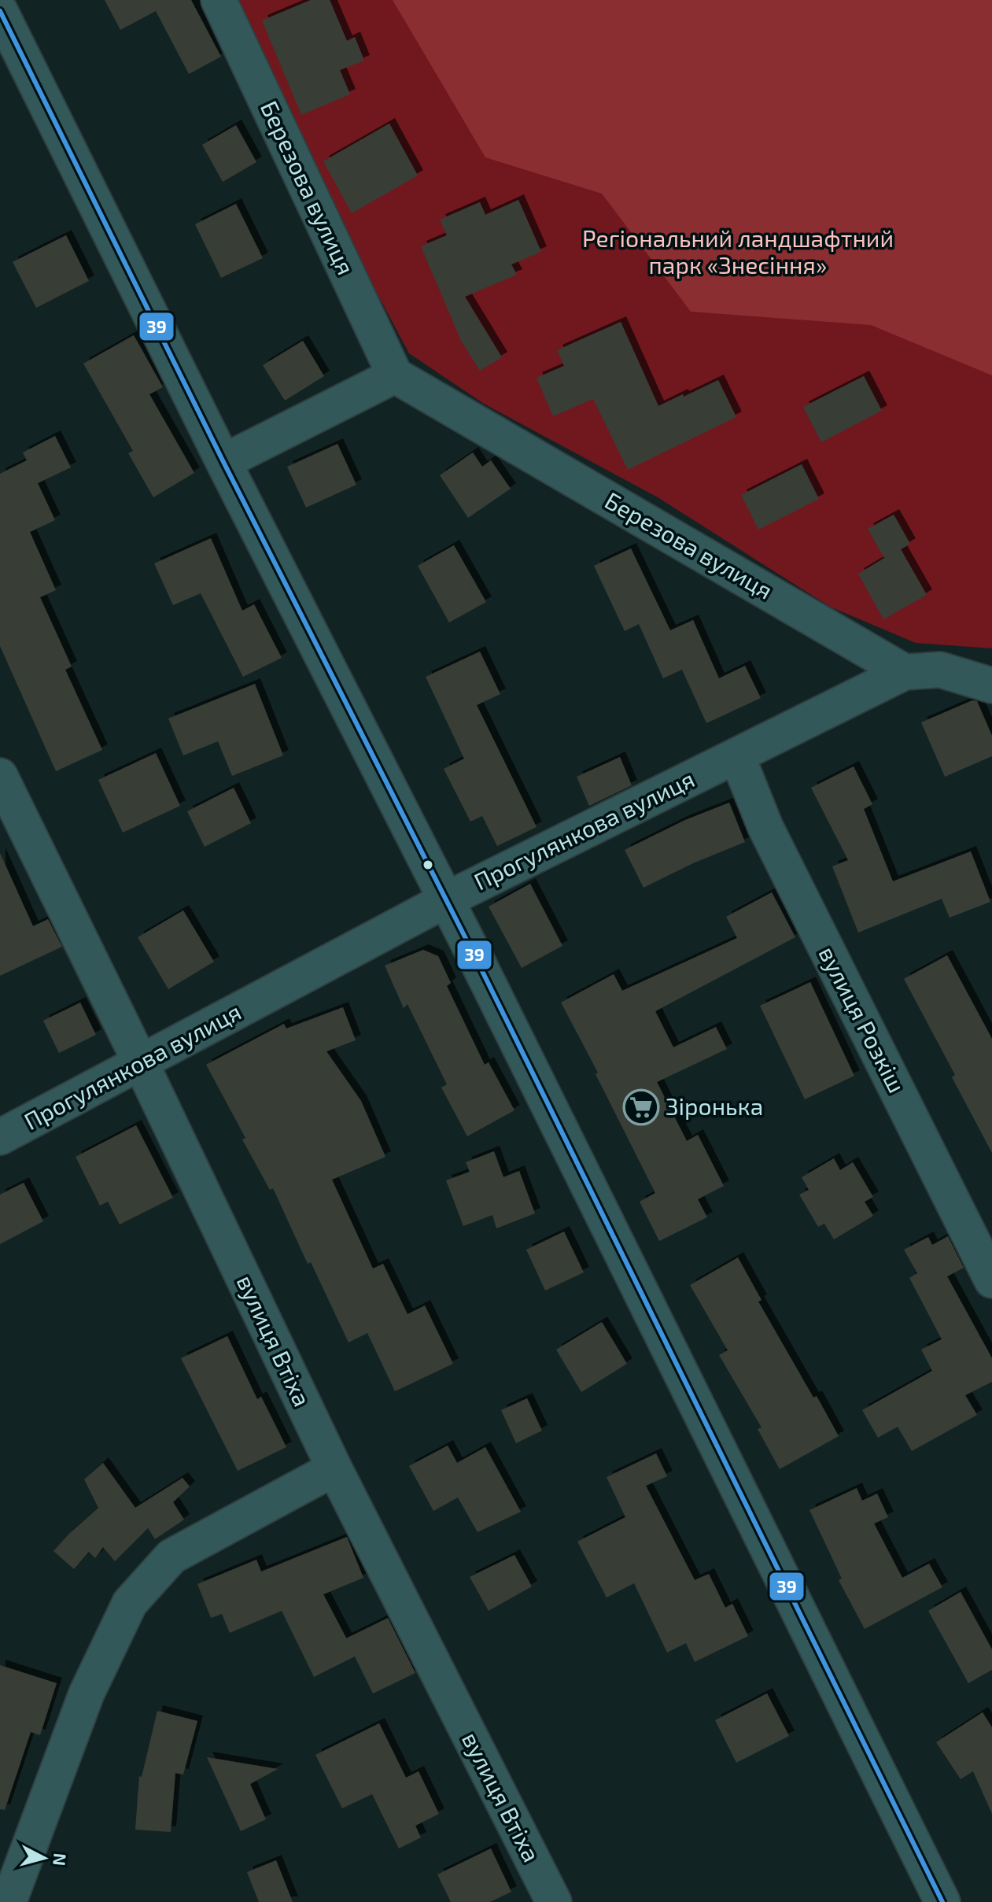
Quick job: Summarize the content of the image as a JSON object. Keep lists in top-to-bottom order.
{
  "streets": {
    "street": [
      "Березова вулиця",
      "Прогулянкова вулиця",
      "вулиця Розкіш",
      "вулиця Втіха"
    ]
  },
  "crossings": [
    ["Березова вулиця", "Прогулянкова вулиця"],
    ["Прогулянкова вулиця", "вулиця Розкіш"],
    ["Прогулянкова вулиця", "вулиця Втіха"]
  ],
  "parks": ["Регіональний ландшафтний парк «Знесіння»"],
  "places": {
    "supermarket": ["Зіронька"]
  },
  "lines": ["transit line 39"],
  "north": "right"
}
